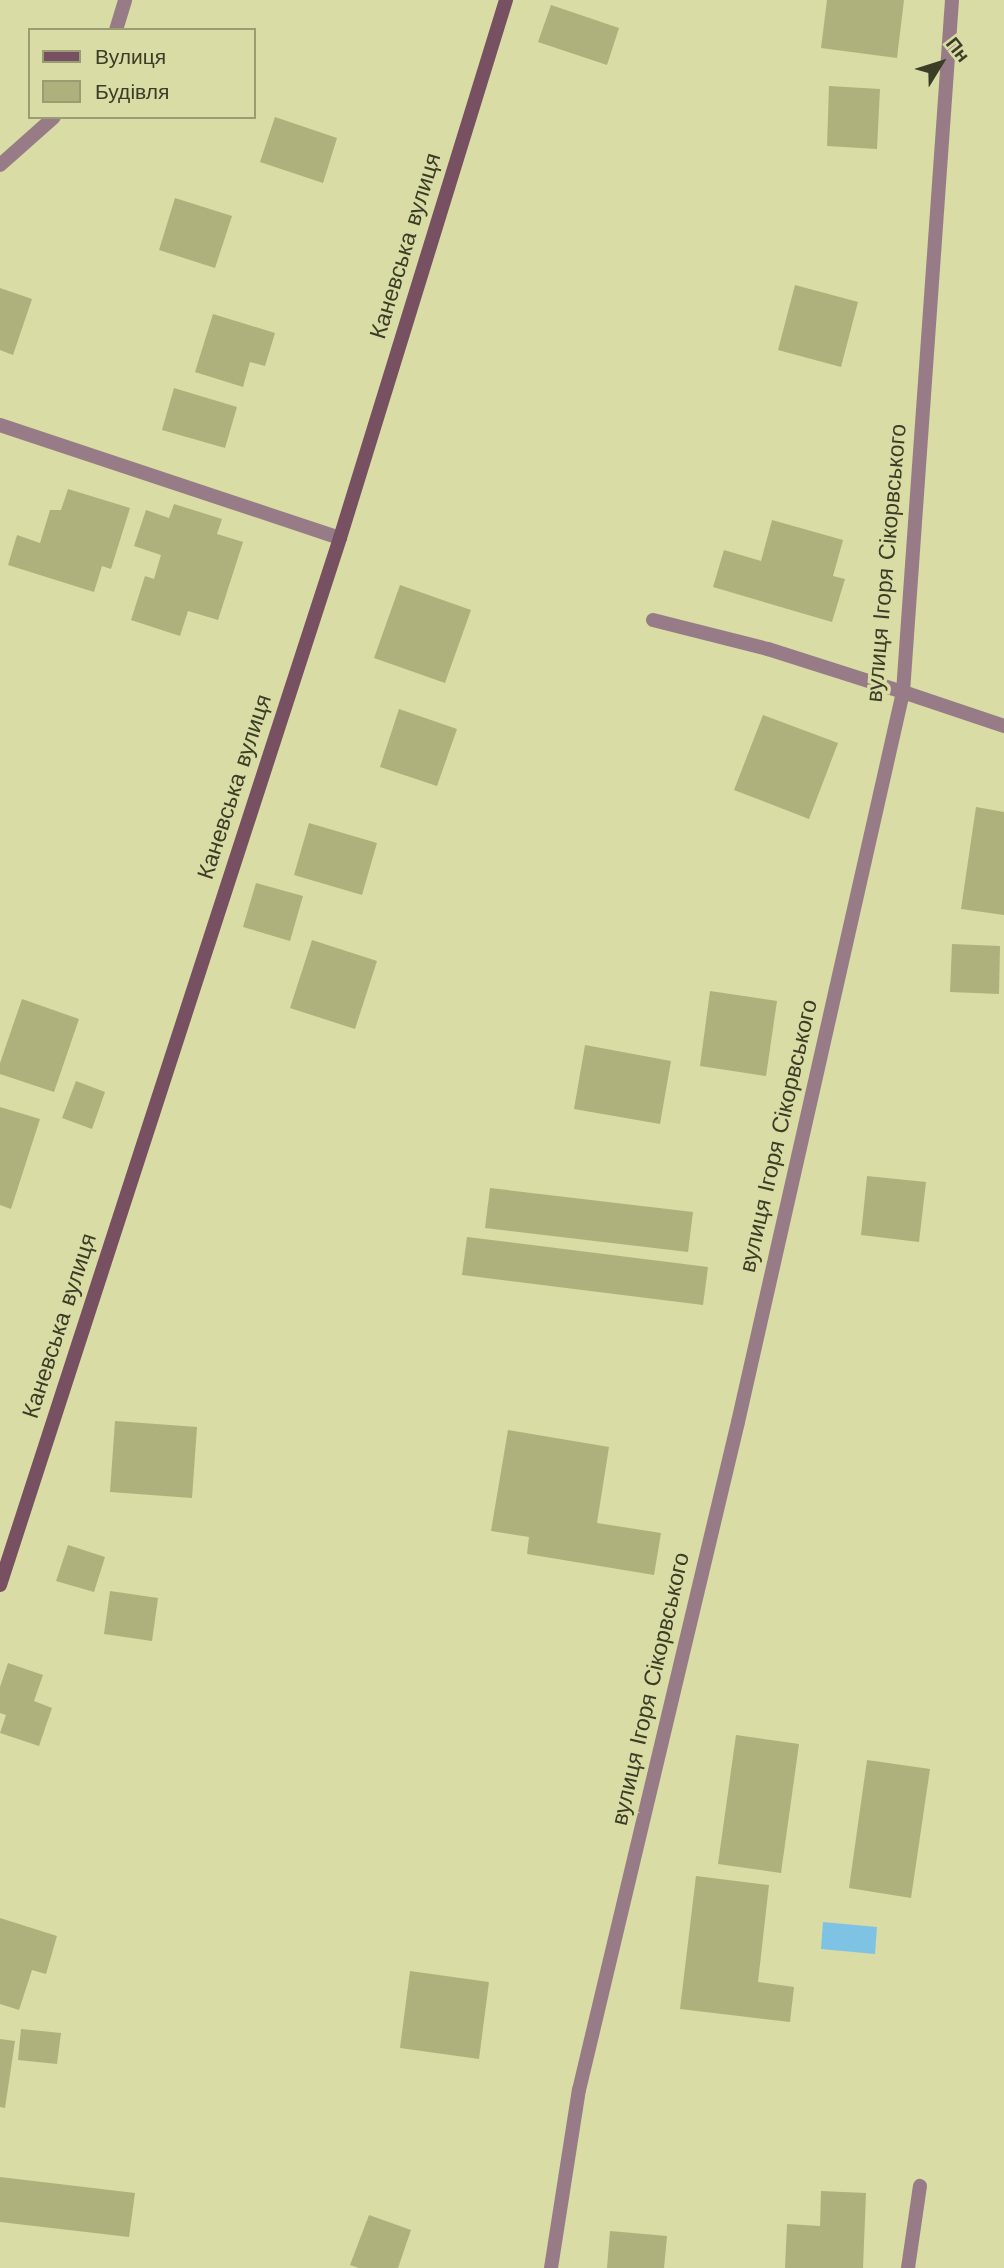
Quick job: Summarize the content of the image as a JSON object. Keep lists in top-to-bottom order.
{
  "streets": {
    "street": ["Каневська вулиця", "вулиця Ігоря Сікорвського"]
  },
  "legend": ["Вулиця", "Будівля"],
  "north": "top right"
}
